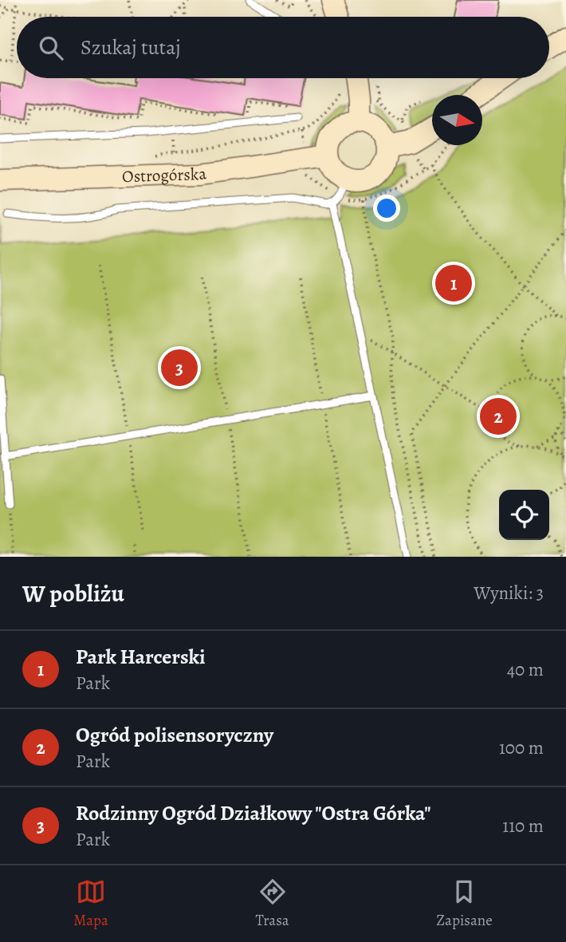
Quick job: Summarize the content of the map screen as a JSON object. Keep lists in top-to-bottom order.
{
  "streets": {
    "street": ["Ostrogórska"]
  },
  "north": "right",
  "page": {
    "search": "Szukaj tutaj",
    "pins": ["1", "3", "2"],
    "heading": ["W pobliżu", "Wyniki: 3"],
    "list": [
      {
        "mark": "1",
        "name": "Park Harcerski",
        "note": "Park",
        "value": "40 m"
      },
      {
        "mark": "2",
        "name": "Ogród polisensoryczny",
        "note": "Park",
        "value": "100 m"
      },
      {
        "mark": "3",
        "name": "Rodzinny Ogród Działkowy \"Ostra Górka\"",
        "note": "Park",
        "value": "110 m"
      }
    ],
    "nav": ["Mapa", "Trasa", "Zapisane"]
  }
}
